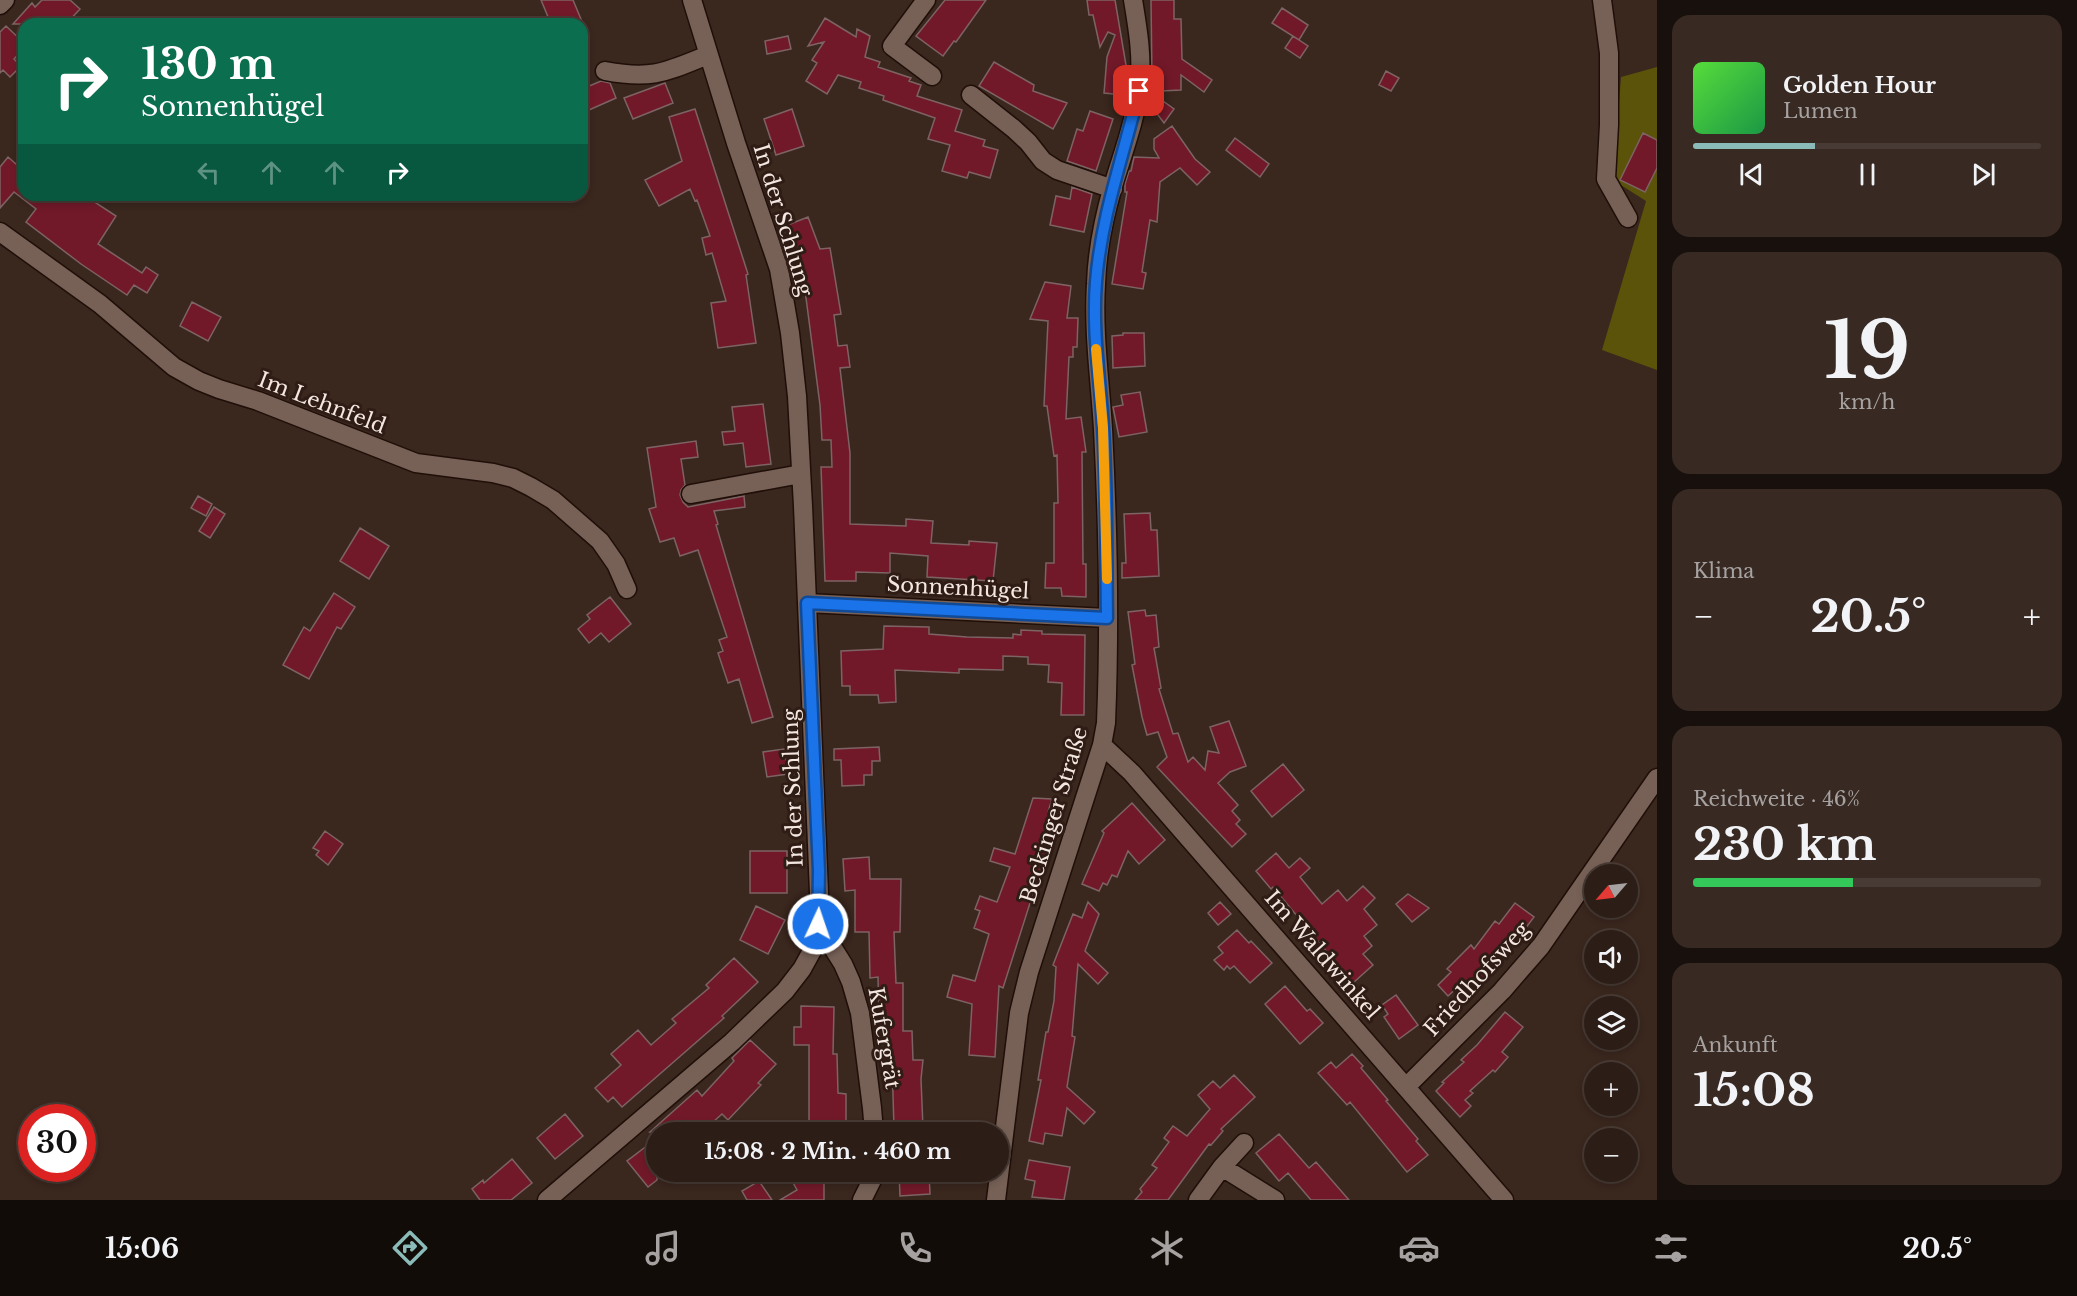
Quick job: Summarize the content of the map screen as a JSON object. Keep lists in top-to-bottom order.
{
  "streets": {
    "street": [
      "In der Schlung",
      "Im Lehnfeld",
      "Sonnenhügel",
      "Beckinger Straße",
      "Im Waldwinkel",
      "Friedhofsweg",
      "Kufergrät"
    ]
  },
  "crossings": [
    ["In der Schlung", "Sonnenhügel"],
    ["In der Schlung", "Kufergrät"],
    ["Sonnenhügel", "Beckinger Straße"],
    ["Beckinger Straße", "Im Waldwinkel"],
    ["Im Waldwinkel", "Friedhofsweg"]
  ],
  "north": "bottom left",
  "page": {
    "turn": ["130 m", "Sonnenhügel"],
    "song": ["Golden Hour", "Lumen"],
    "tile": [
      ["19", "km/h"],
      "Klima",
      ["Reichweite · 46%", "230 km"],
      ["Ankunft", "15:08"]
    ],
    "heat": ["−", "20.5°", "+"],
    "map_buttons": ["+", "−"],
    "limit": "30",
    "trip": "15:08 · 2 Min. · 460 m",
    "tabs": ["15:06", "20.5°"]
  }
}
